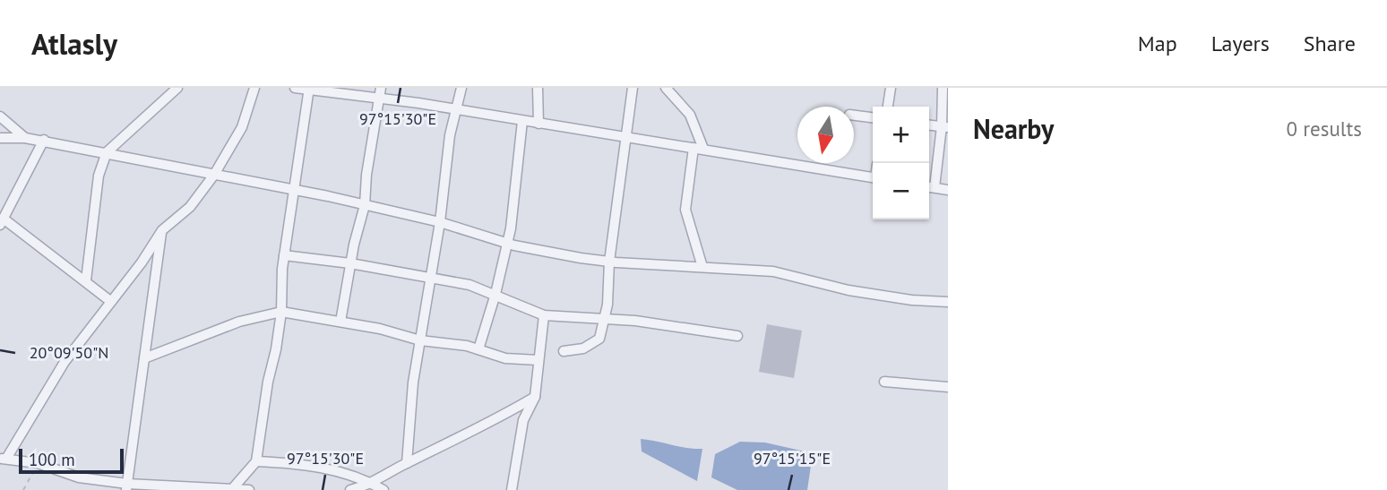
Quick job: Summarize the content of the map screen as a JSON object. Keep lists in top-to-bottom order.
{
  "scale_bar": "100 m",
  "north": "bottom",
  "page": {
    "header": "Atlasly",
    "nav": ["Map", "Layers", "Share"],
    "heading": ["Nearby", "0 results"],
    "map_buttons": ["+", "−"],
    "scale": "100 m"
  },
  "coordinates": ["97°15'30\"E", "20°09'50\"N", "97°15'15\"E"]
}
